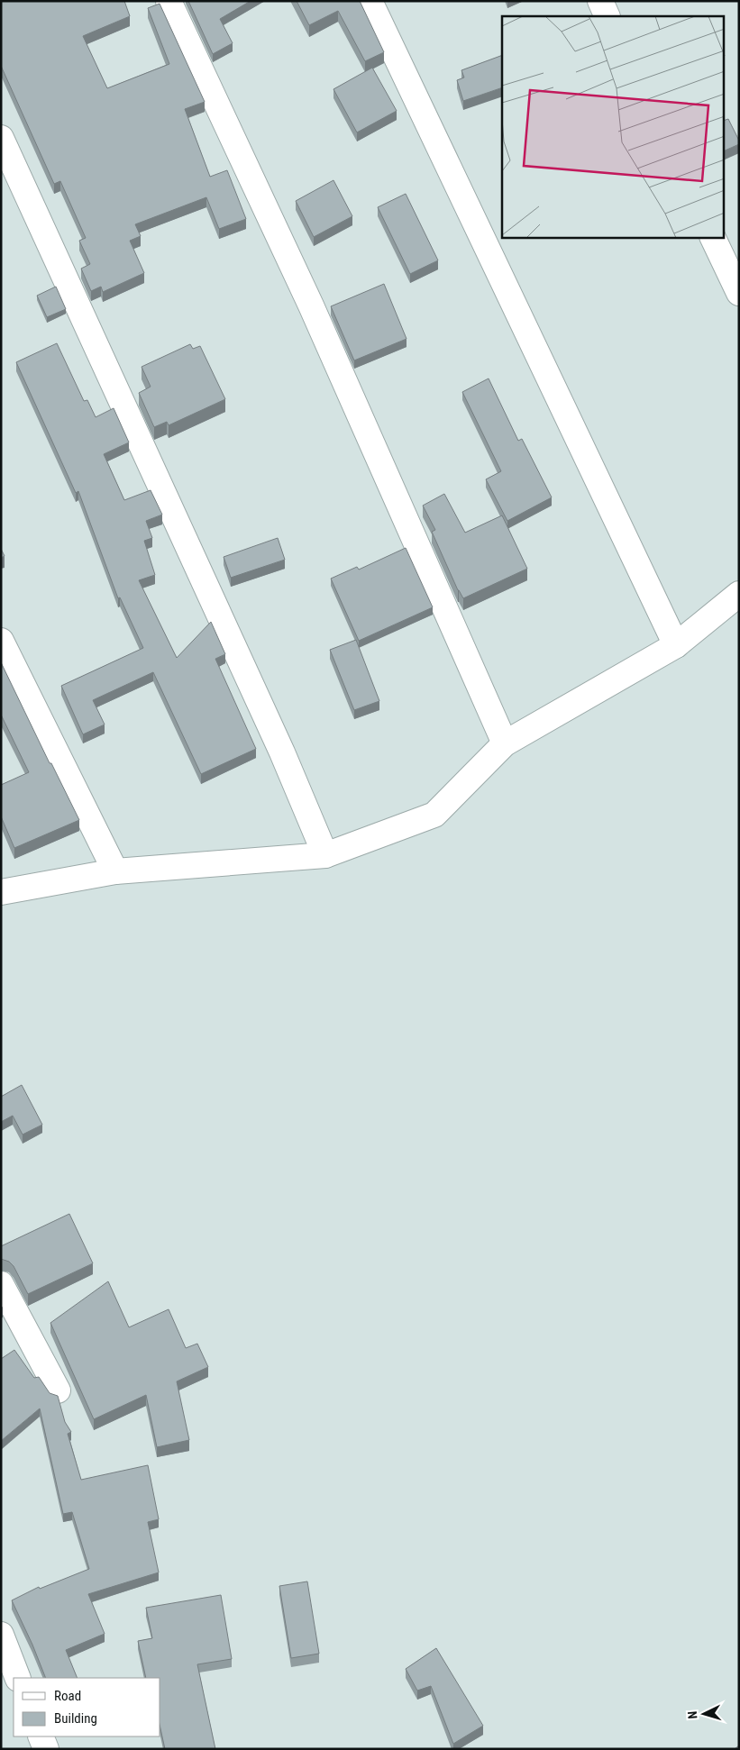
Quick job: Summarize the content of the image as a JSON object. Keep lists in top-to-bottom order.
{
  "legend": ["Road", "Building"],
  "north": "left"
}
